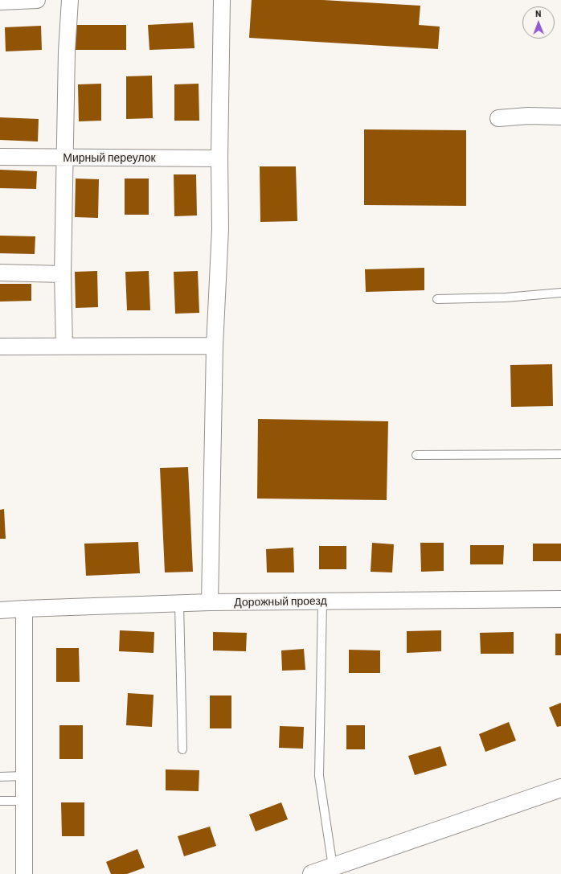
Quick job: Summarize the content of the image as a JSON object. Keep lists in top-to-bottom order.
{
  "streets": {
    "street": ["Мирный переулок", "Дорожный проезд"]
  },
  "north": "top"
}
